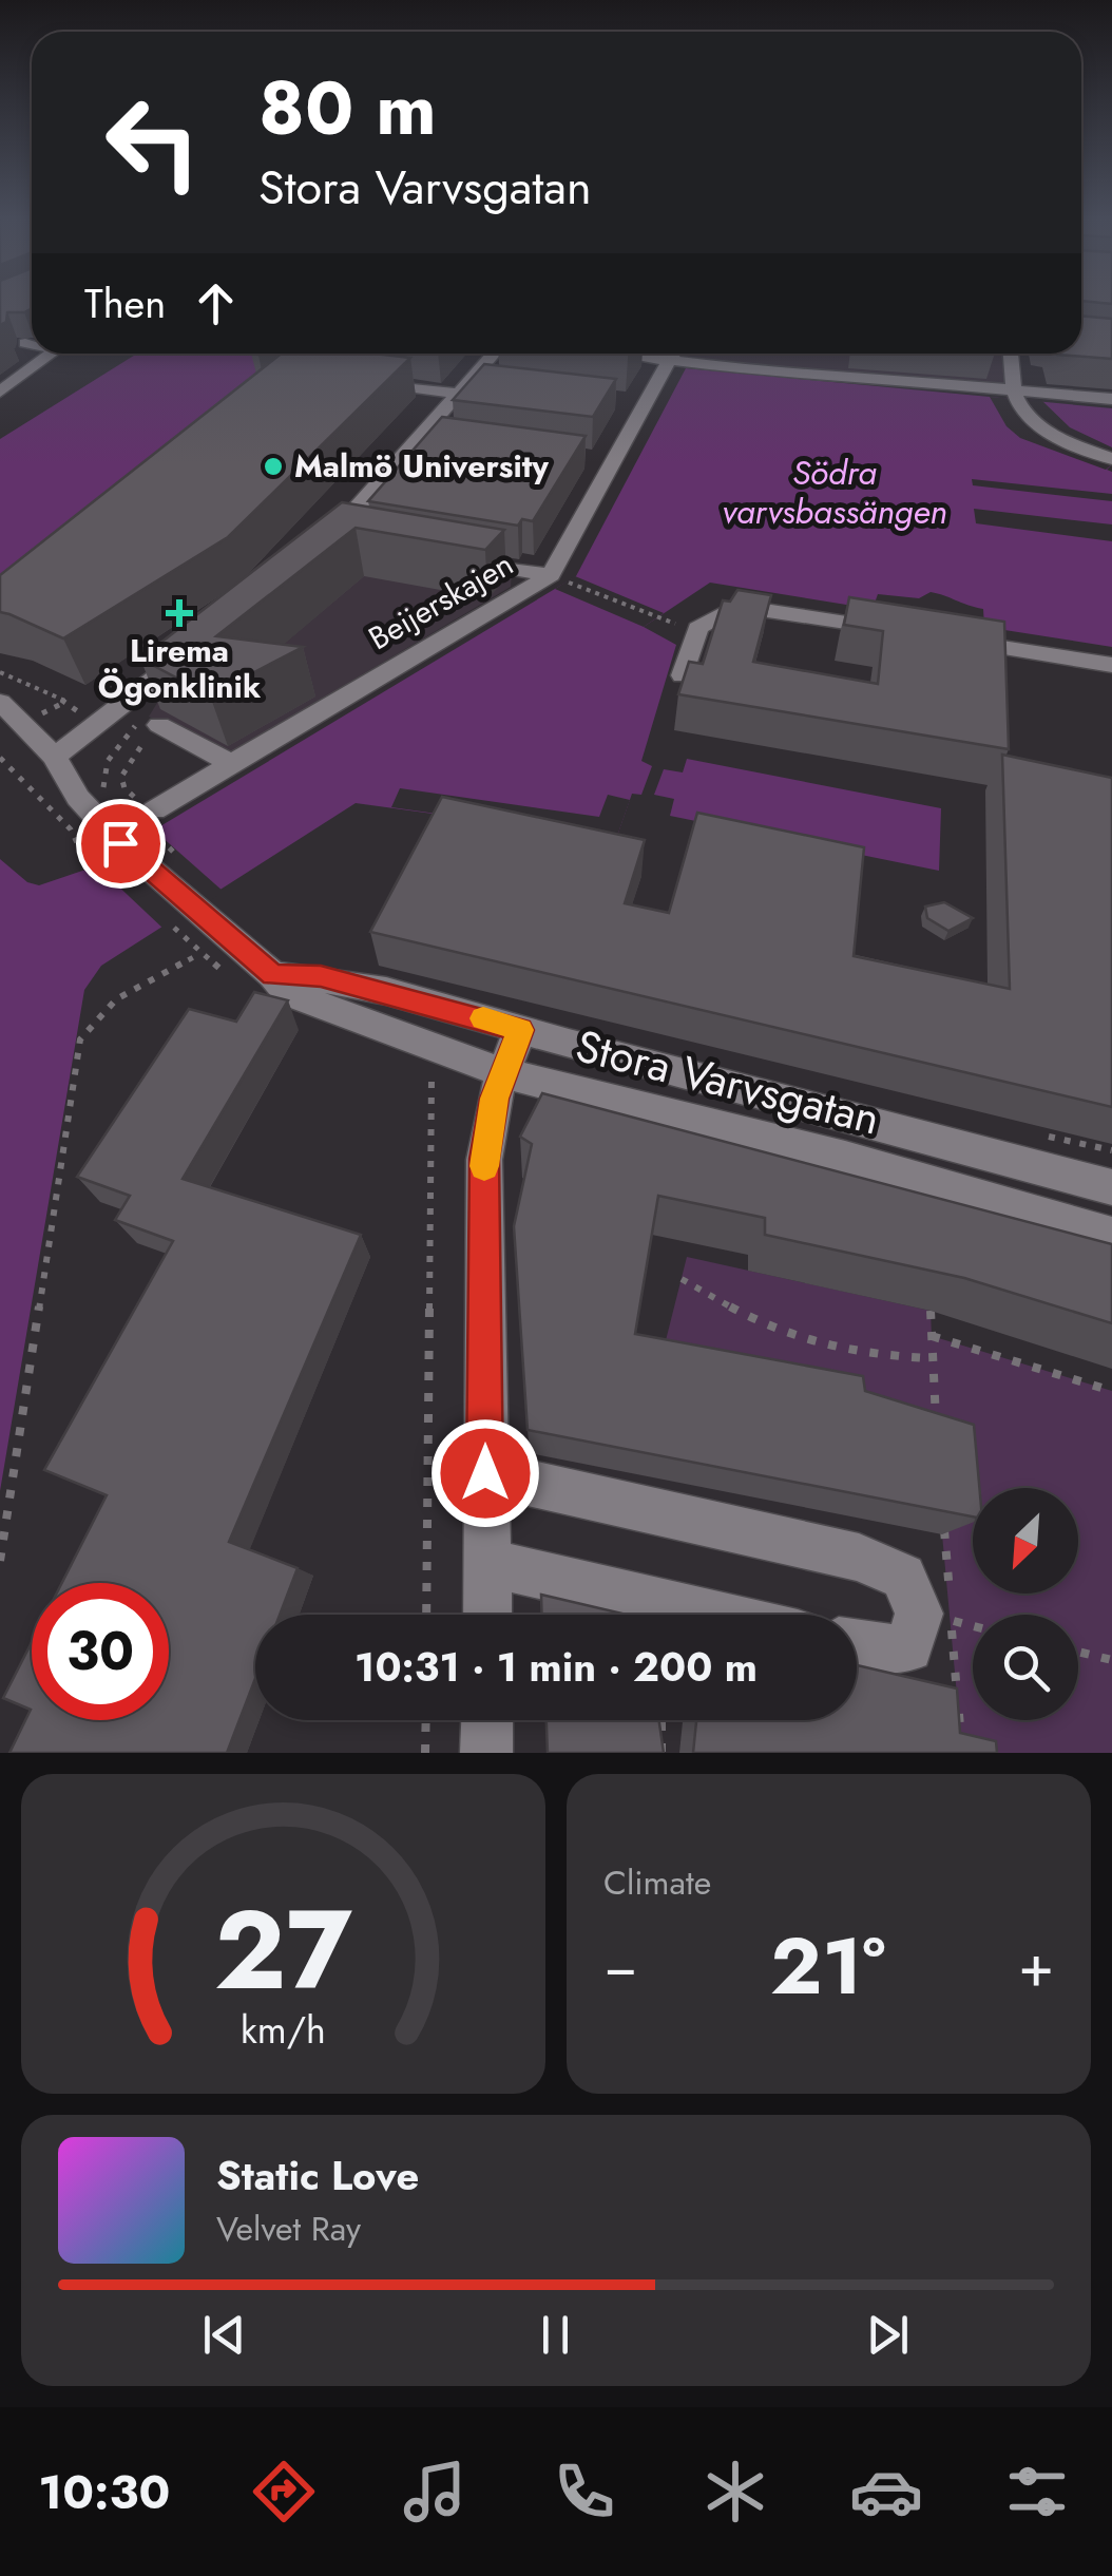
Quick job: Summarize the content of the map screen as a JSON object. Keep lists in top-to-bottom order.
{
  "streets": {
    "street": ["Beijerskajen", "Stora Varvsgatan"]
  },
  "water": ["Södra varvsbassängen"],
  "places": {
    "other": ["Malmö University"],
    "health": ["Lirema Ögonklinik"]
  },
  "north": "bottom left",
  "page": {
    "turn": ["80 m", "Stora Varvsgatan"],
    "then": "Then",
    "limit": "30",
    "trip": "10:31 · 1 min · 200 m",
    "tile": "Climate",
    "heat": ["−", "21°", "+"],
    "song": ["Static Love", "Velvet Ray"],
    "tabs": "10:30",
    "gauge": ["27", "km/h"]
  }
}
